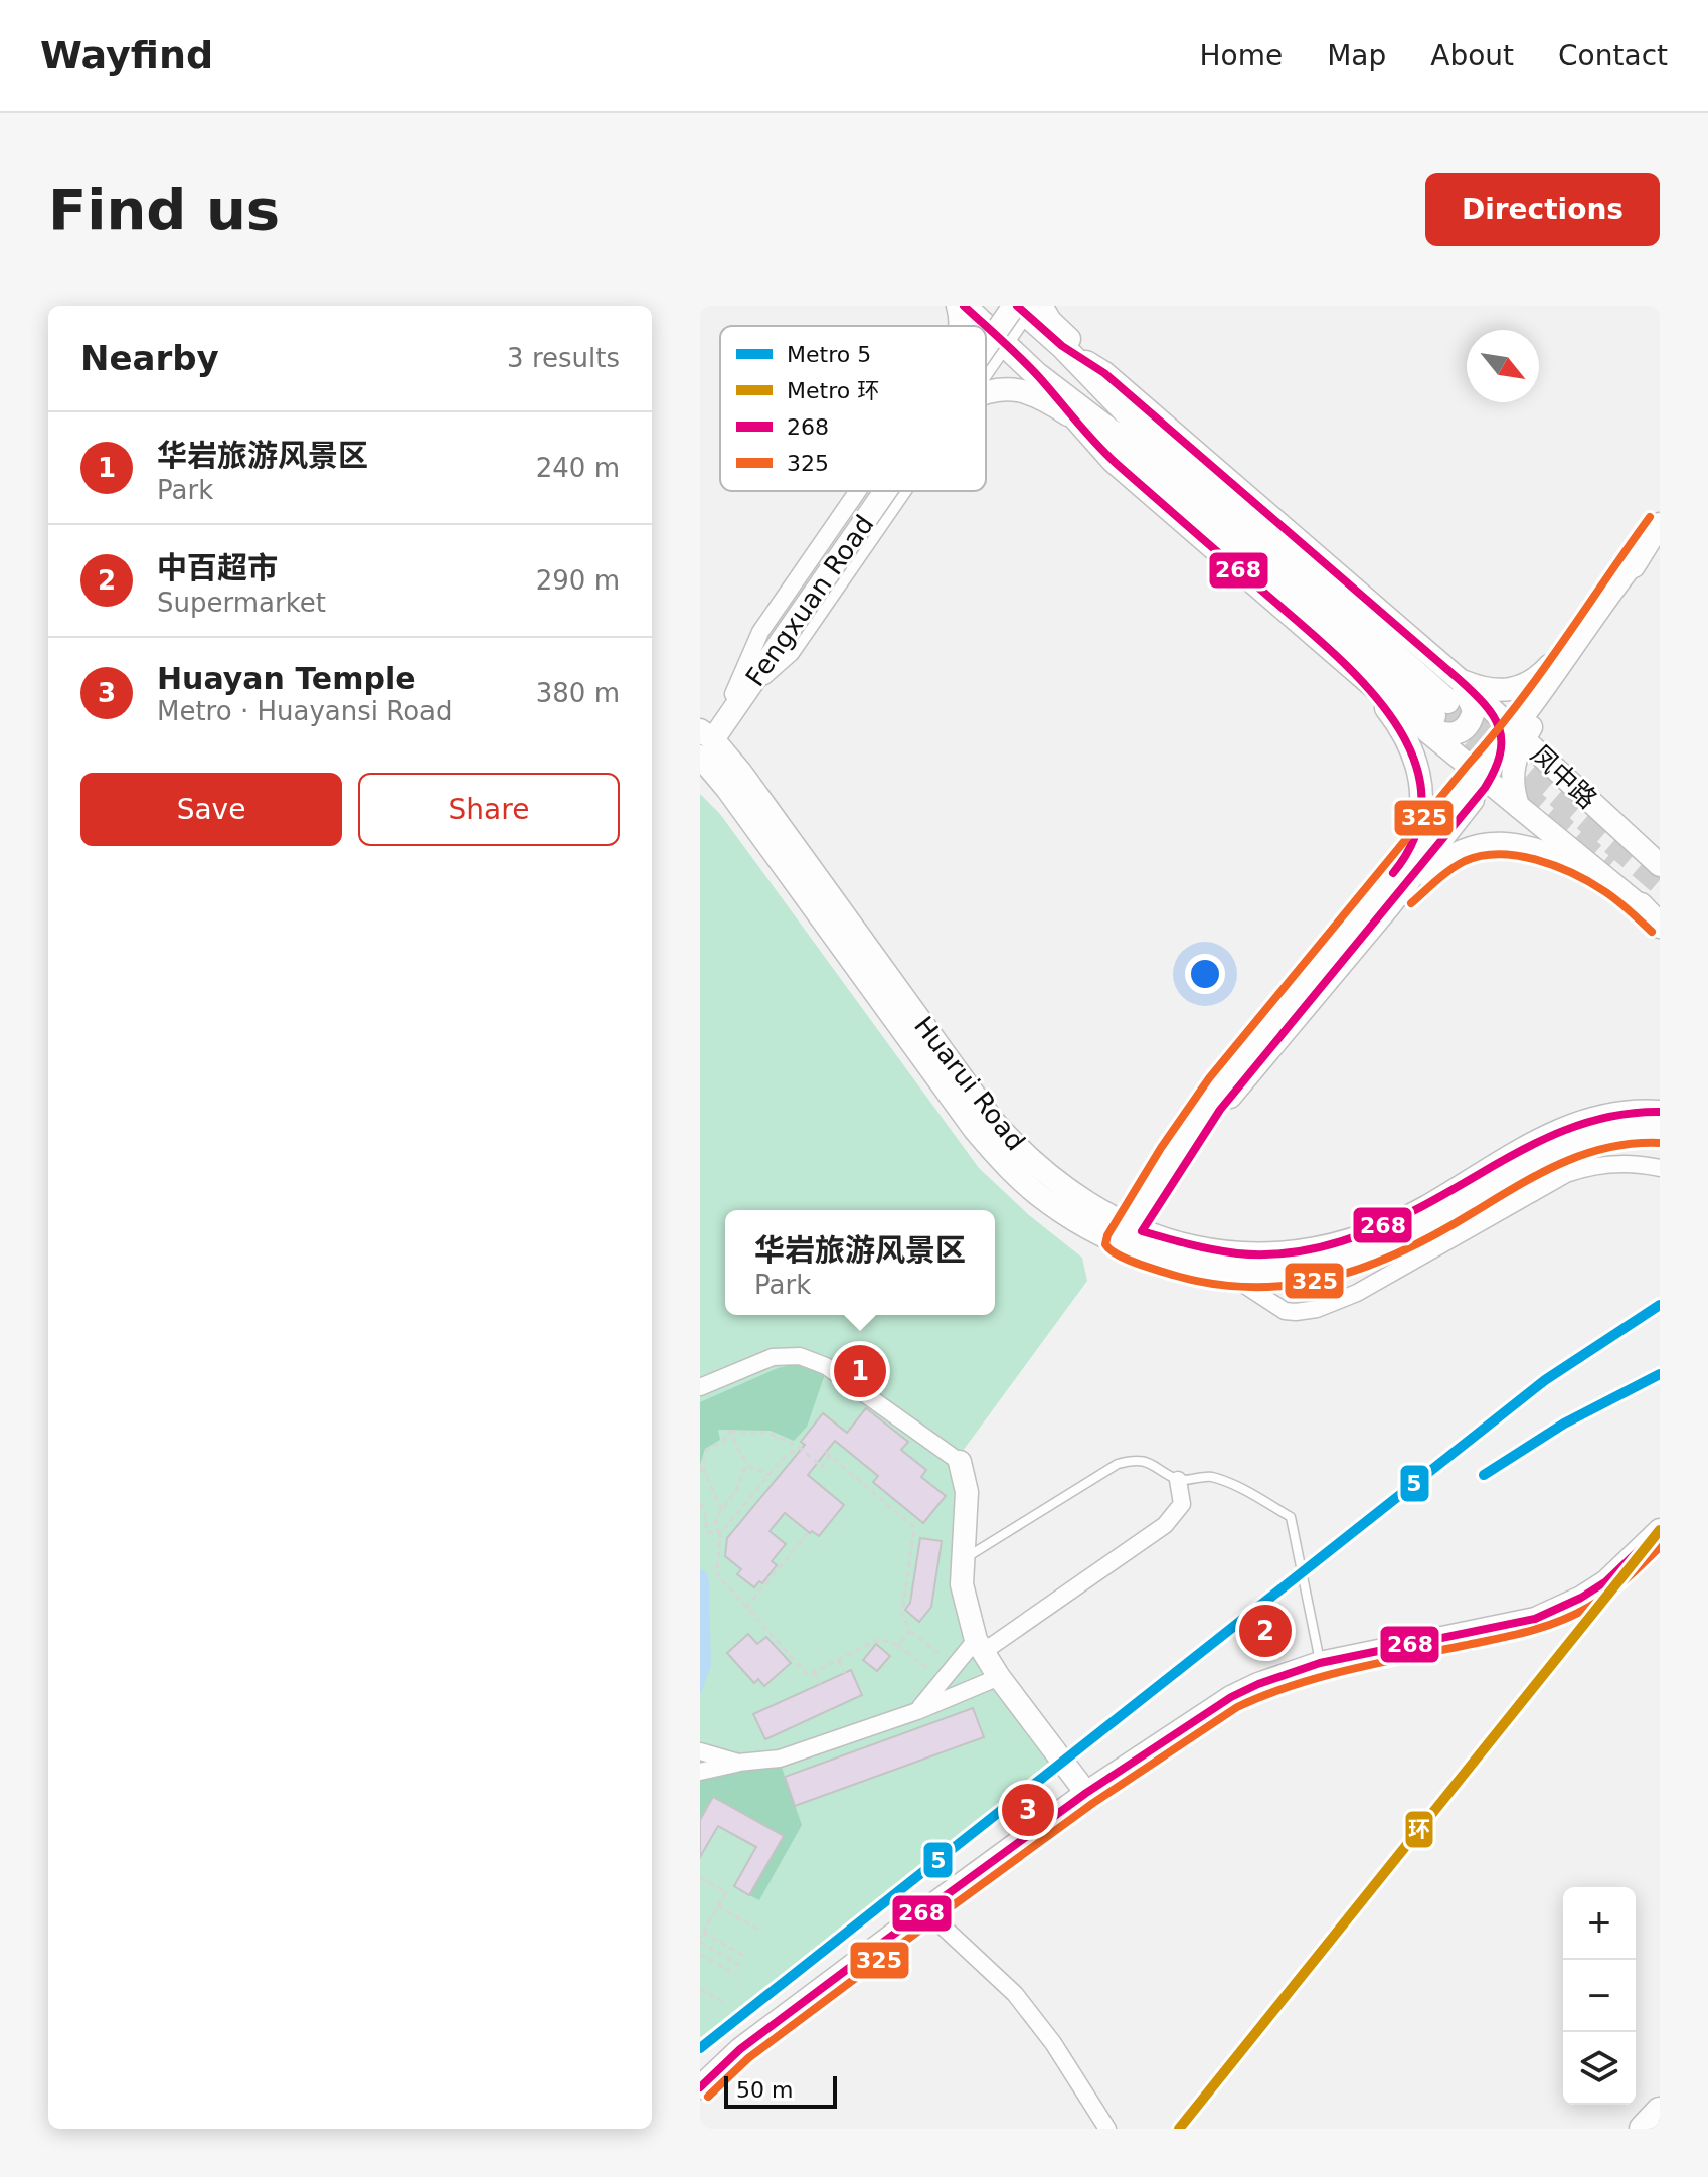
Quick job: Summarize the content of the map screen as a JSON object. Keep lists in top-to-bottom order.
{
  "streets": {
    "street": ["Fengxuan Road", "凤中路", "Huarui Road"]
  },
  "crossings": [
    ["Fengxuan Road", "Huarui Road"]
  ],
  "lines": [
    "transit line 268",
    "transit line 325",
    "metro line 5",
    "metro line 环"
  ],
  "legend": [
    "Metro 5",
    "Metro 环",
    "268",
    "325"
  ],
  "scale_bar": "50 m",
  "north": "bottom right",
  "page": {
    "header": "Wayfind",
    "nav": [
      "Home",
      "Map",
      "About",
      "Contact"
    ],
    "buttons": [
      "Directions",
      ["Save", "Share"]
    ],
    "title": "Find us",
    "heading": ["Nearby", "3 results"],
    "list": [
      {
        "mark": "1",
        "name": "华岩旅游风景区",
        "note": "Park",
        "value": "240 m"
      },
      {
        "mark": "2",
        "name": "中百超市",
        "note": "Supermarket",
        "value": "290 m"
      },
      {
        "mark": "3",
        "name": "Huayan Temple",
        "note": "Metro · Huayansi Road",
        "value": "380 m"
      }
    ],
    "popup": ["华岩旅游风景区", "Park"],
    "pins": ["1", "2", "3"],
    "map_buttons": ["+", "−"],
    "scale": "50 m"
  }
}
